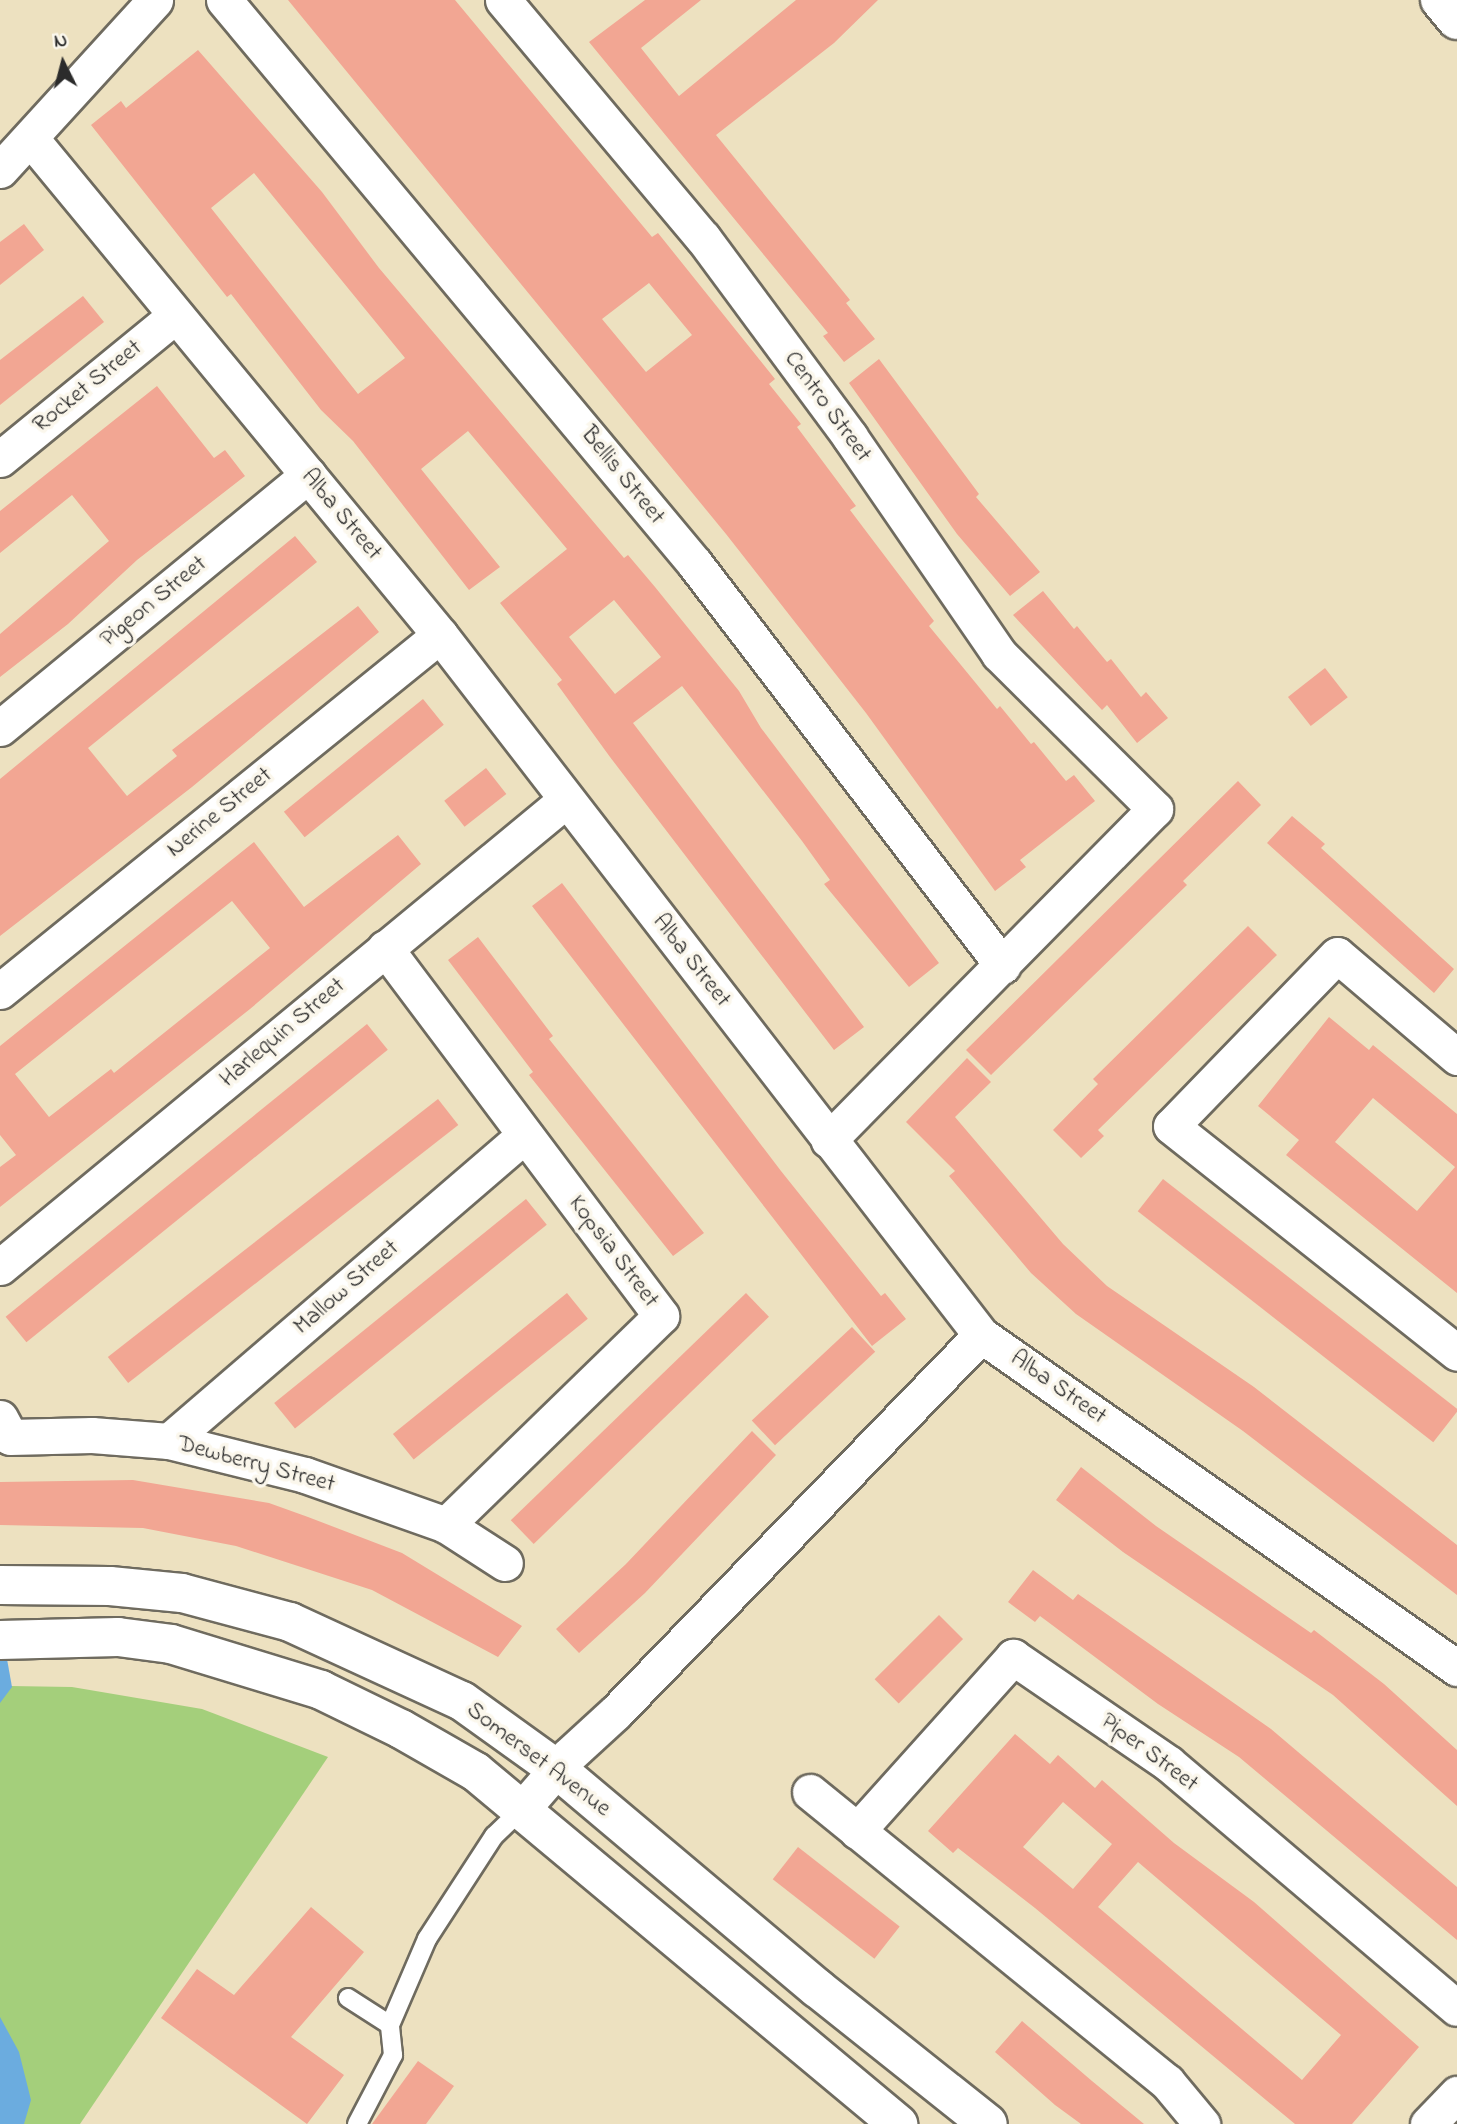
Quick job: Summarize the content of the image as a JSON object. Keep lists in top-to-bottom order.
{
  "streets": {
    "street": [
      "Rocket Street",
      "Centro Street",
      "Bellis Street",
      "Alba Street",
      "Pigeon Street",
      "Nerine Street",
      "Harlequin Street",
      "Kopsia Street",
      "Mallow Street",
      "Dewberry Street",
      "Piper Street",
      "Somerset Avenue"
    ]
  },
  "crossings": [
    ["Rocket Street", "Alba Street"],
    ["Centro Street", "Bellis Street"],
    ["Alba Street", "Pigeon Street"],
    ["Alba Street", "Nerine Street"],
    ["Alba Street", "Harlequin Street"],
    ["Harlequin Street", "Kopsia Street"],
    ["Kopsia Street", "Mallow Street"],
    ["Kopsia Street", "Dewberry Street"],
    ["Mallow Street", "Dewberry Street"]
  ],
  "north": "top"
}
